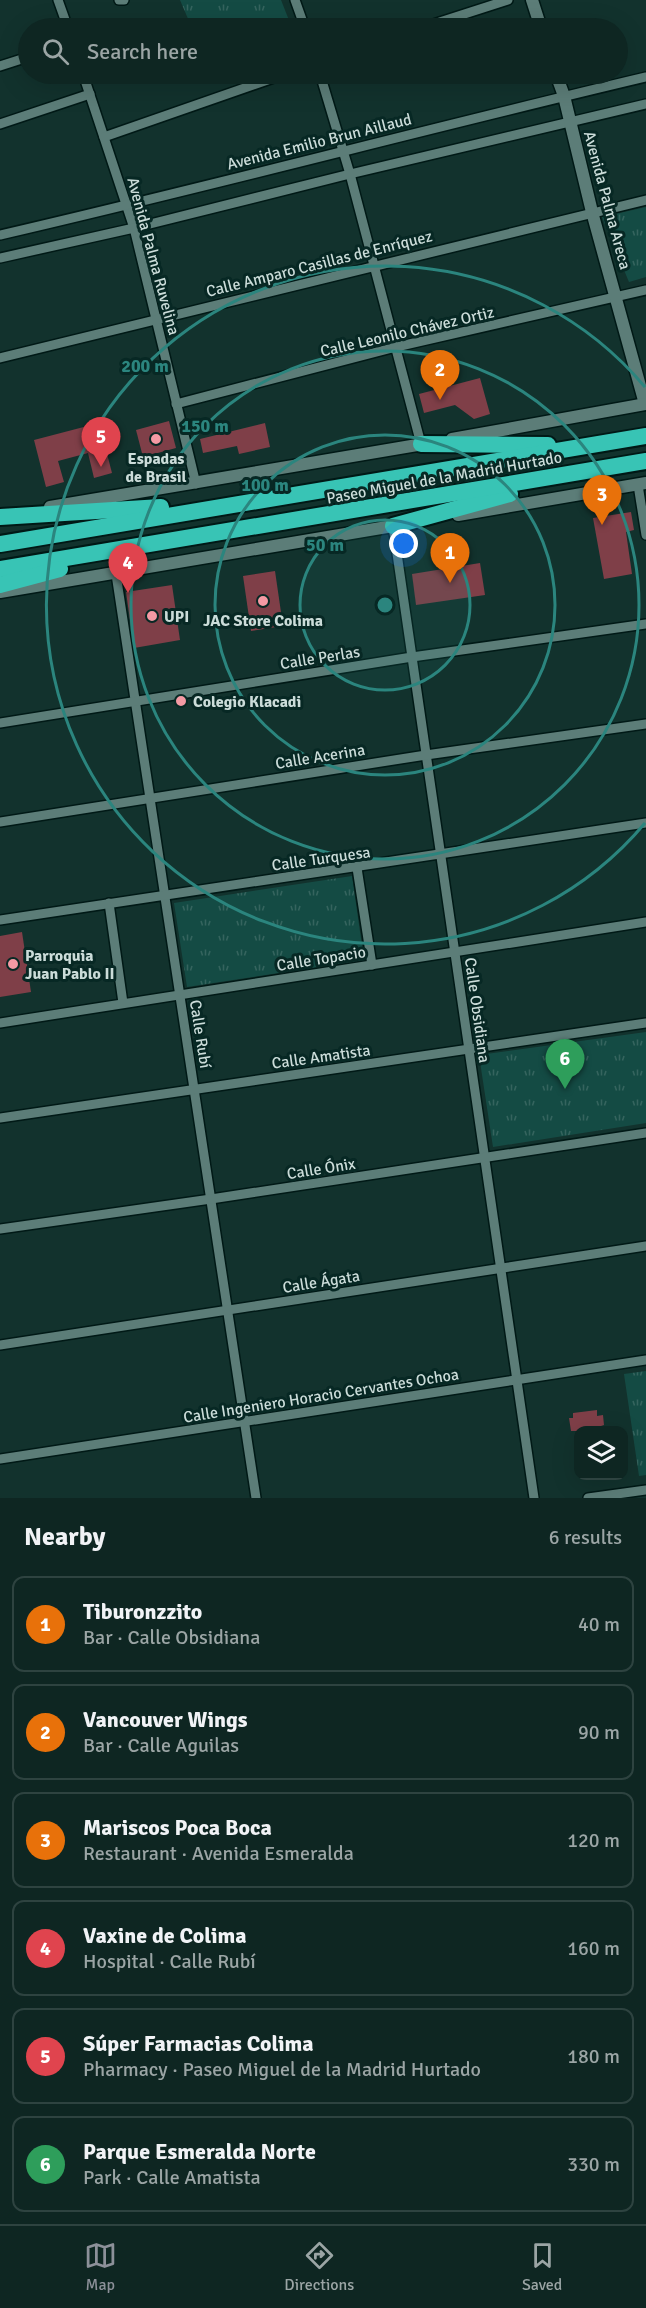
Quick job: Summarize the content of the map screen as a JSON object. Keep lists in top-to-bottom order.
{
  "streets": {
    "highway": ["Paseo Miguel de la Madrid Hurtado"],
    "street": [
      "Avenida Emilio Brun Aillaud",
      "Avenida Palma Areca",
      "Avenida Palma Ruvelina",
      "Calle Amparo Casillas de Enríquez",
      "Calle Leonilo Chávez Ortiz",
      "Calle Perlas",
      "Calle Acerina",
      "Calle Turquesa",
      "Calle Topacio",
      "Calle Obsidiana",
      "Calle Rubí",
      "Calle Amatista",
      "Calle Ónix",
      "Calle Ágata",
      "Calle Ingeniero Horacio Cervantes Ochoa"
    ]
  },
  "crossings": [
    ["Avenida Emilio Brun Aillaud", "Avenida Palma Areca"],
    ["Avenida Emilio Brun Aillaud", "Avenida Palma Ruvelina"],
    ["Avenida Palma Areca", "Calle Amparo Casillas de Enríquez"],
    ["Avenida Palma Areca", "Calle Leonilo Chávez Ortiz"],
    ["Avenida Palma Ruvelina", "Calle Amparo Casillas de Enríquez"],
    ["Avenida Palma Ruvelina", "Calle Leonilo Chávez Ortiz"],
    ["Calle Perlas", "Calle Obsidiana"],
    ["Calle Perlas", "Calle Rubí"],
    ["Calle Acerina", "Calle Obsidiana"],
    ["Calle Acerina", "Calle Rubí"],
    ["Calle Turquesa", "Calle Obsidiana"],
    ["Calle Turquesa", "Calle Rubí"],
    ["Calle Topacio", "Calle Obsidiana"],
    ["Calle Topacio", "Calle Rubí"],
    ["Calle Obsidiana", "Calle Amatista"],
    ["Calle Obsidiana", "Calle Ónix"],
    ["Calle Obsidiana", "Calle Ágata"],
    ["Calle Obsidiana", "Calle Ingeniero Horacio Cervantes Ochoa"],
    ["Calle Rubí", "Calle Amatista"],
    ["Calle Rubí", "Calle Ónix"],
    ["Calle Rubí", "Calle Ágata"],
    ["Calle Rubí", "Calle Ingeniero Horacio Cervantes Ochoa"]
  ],
  "places": [
    "Espadas de Brasil",
    "JAC Store Colima",
    "UPI",
    "Colegio Klacadi",
    "Parroquia Juan Pablo II"
  ],
  "page": {
    "search": "Search here",
    "pins": [
      "2",
      "5",
      "3",
      "1",
      "4",
      "6"
    ],
    "heading": ["Nearby", "6 results"],
    "list": [
      {
        "mark": "1",
        "name": "Tiburonzzito",
        "note": "Bar · Calle Obsidiana",
        "value": "40 m"
      },
      {
        "mark": "2",
        "name": "Vancouver Wings",
        "note": "Bar · Calle Aguilas",
        "value": "90 m"
      },
      {
        "mark": "3",
        "name": "Mariscos Poca Boca",
        "note": "Restaurant · Avenida Esmeralda",
        "value": "120 m"
      },
      {
        "mark": "4",
        "name": "Vaxine de Colima",
        "note": "Hospital · Calle Rubí",
        "value": "160 m"
      },
      {
        "mark": "5",
        "name": "Súper Farmacias Colima",
        "note": "Pharmacy · Paseo Miguel de la Madrid Hurtado",
        "value": "180 m"
      },
      {
        "mark": "6",
        "name": "Parque Esmeralda Norte",
        "note": "Park · Calle Amatista",
        "value": "330 m"
      }
    ],
    "nav": ["Map", "Directions", "Saved"]
  },
  "rings": [
    "200 m",
    "150 m",
    "100 m",
    "50 m"
  ]
}
